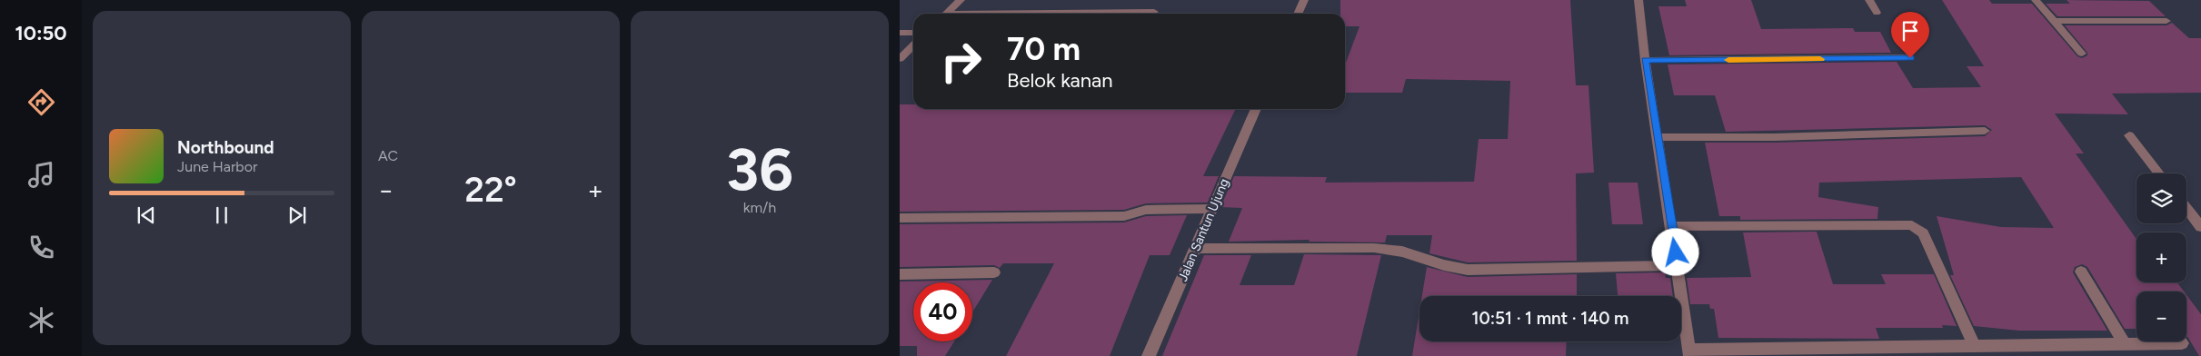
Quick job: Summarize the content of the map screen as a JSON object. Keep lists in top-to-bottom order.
{
  "streets": {
    "street": ["Jalan Santun Ujung"]
  },
  "page": {
    "tabs": "10:50",
    "tile": [
      "AC",
      ["36", "km/h"]
    ],
    "turn": ["70 m", "Belok kanan"],
    "song": ["Northbound", "June Harbor"],
    "heat": ["−", "22°", "+"],
    "map_buttons": ["+", "−"],
    "limit": "40",
    "trip": "10:51 · 1 mnt · 140 m"
  }
}
